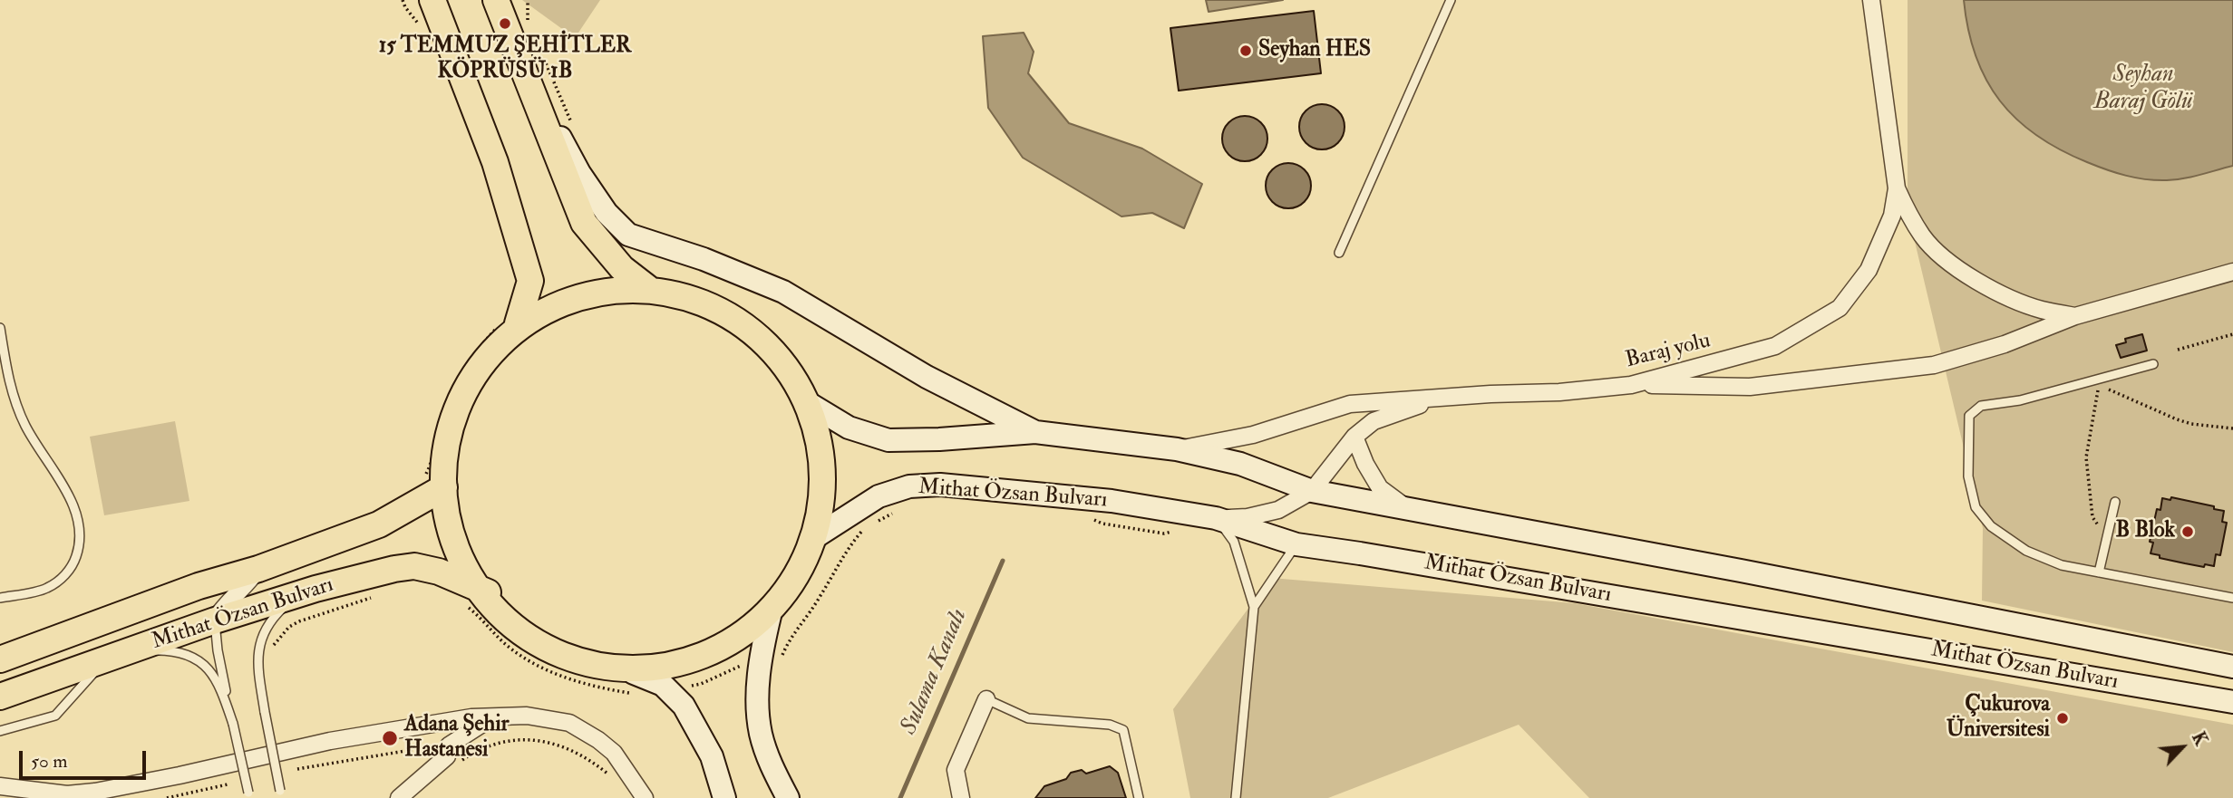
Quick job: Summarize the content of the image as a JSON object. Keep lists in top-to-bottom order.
{
  "streets": {
    "main road": ["Mithat Özsan Bulvarı"],
    "street": ["Baraj yolu"]
  },
  "crossings": [
    ["Baraj yolu", "Mithat Özsan Bulvarı"]
  ],
  "water": ["Seyhan Baraj Gölü", "Sulama Kanalı"],
  "places": [
    "15 TEMMUZ ŞEHİTLER KÖPRÜSÜ 1B",
    "Seyhan HES",
    "B Blok",
    "Çukurova Üniversitesi",
    "Adana Şehir Hastanesi"
  ],
  "scale_bar": "50 m",
  "north": "top right"
}
